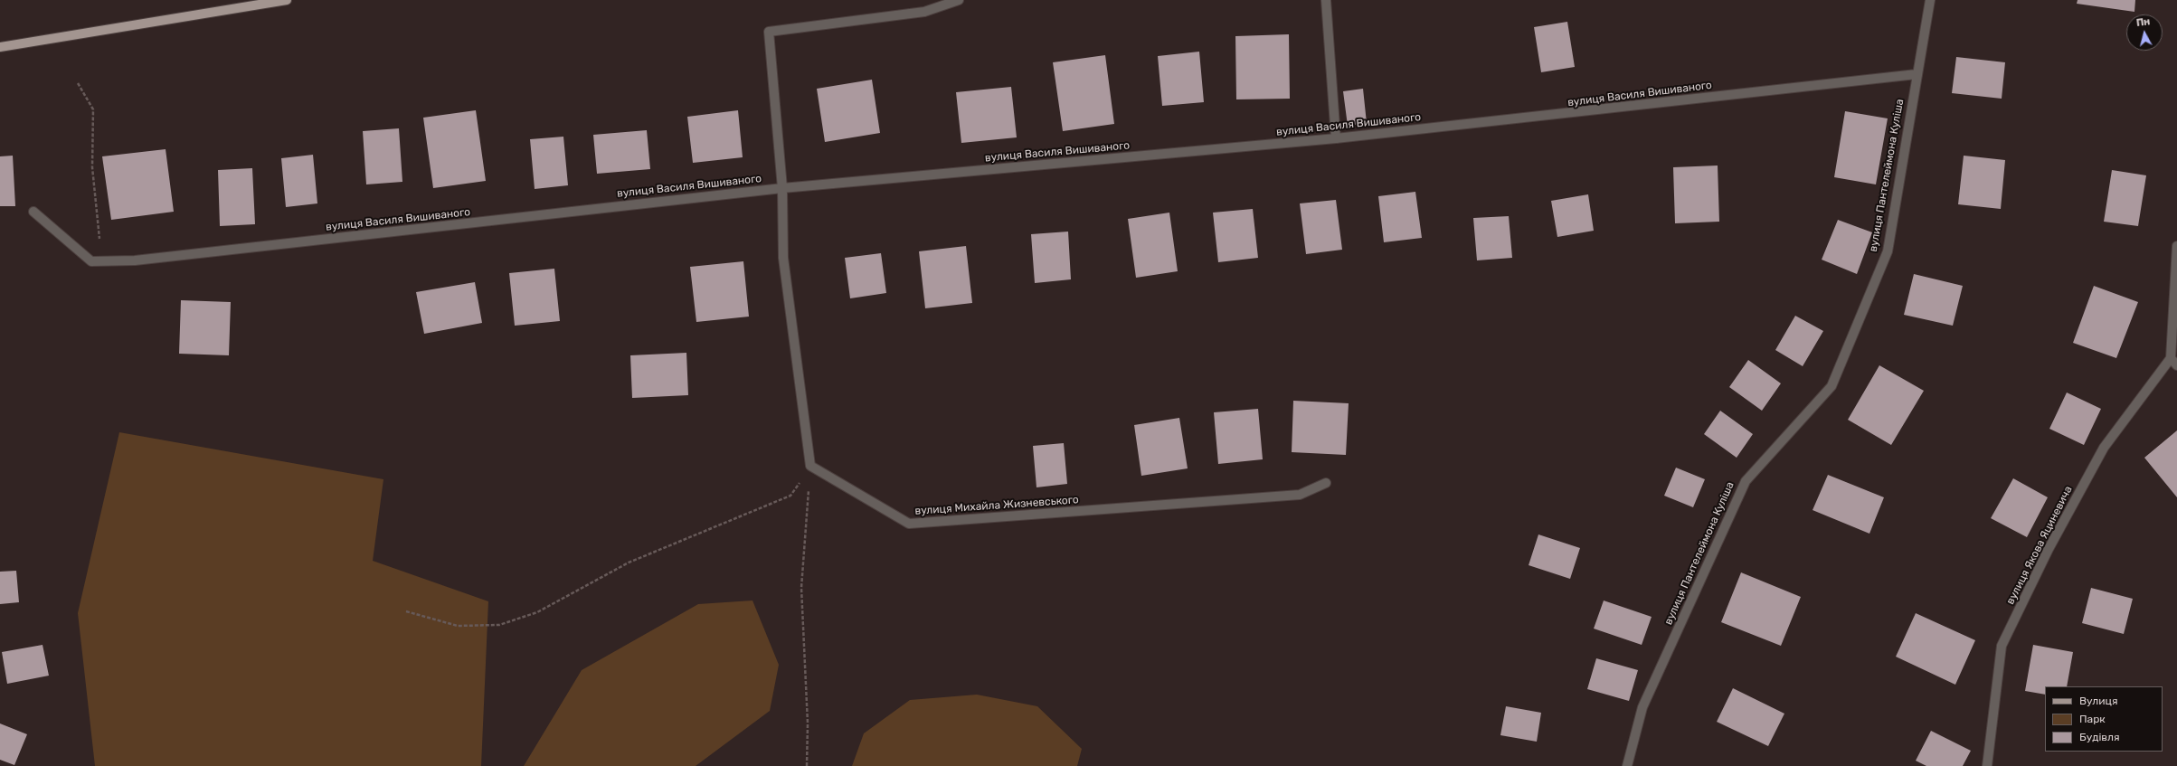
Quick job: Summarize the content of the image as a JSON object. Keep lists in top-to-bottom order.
{
  "streets": {
    "street": [
      "вулиця Василя Вишиваного",
      "вулиця Пантелеймона Куліша",
      "вулиця Михайла Жизневського",
      "вулиця Якова Яциневича"
    ]
  },
  "crossings": [
    ["вулиця Василя Вишиваного", "вулиця Пантелеймона Куліша"]
  ],
  "legend": ["Вулиця", "Парк", "Будівля"],
  "north": "top"
}
